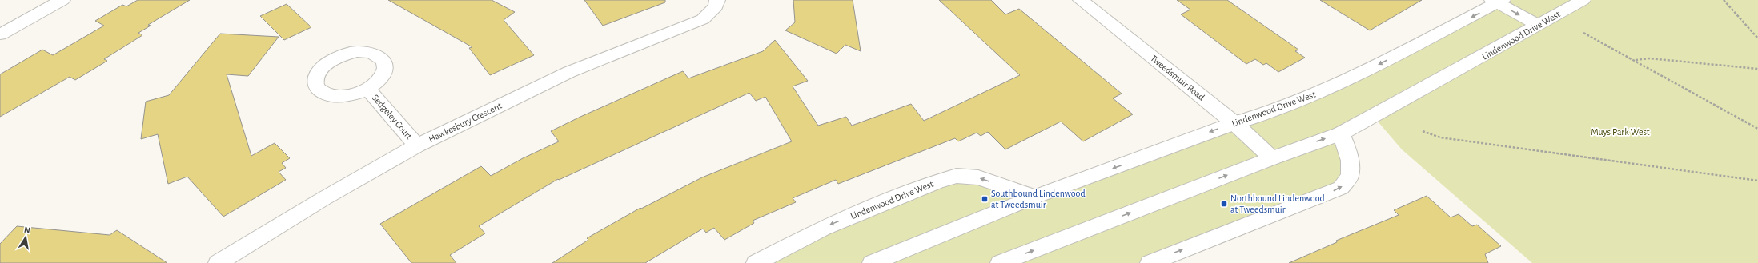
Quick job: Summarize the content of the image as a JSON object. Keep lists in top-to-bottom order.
{
  "streets": {
    "street": [
      "Lindenwood Drive West",
      "Tweedsmuir Road",
      "Sedgeley Court",
      "Hawkesbury Crescent"
    ]
  },
  "crossings": [
    ["Lindenwood Drive West", "Tweedsmuir Road"],
    ["Sedgeley Court", "Hawkesbury Crescent"]
  ],
  "parks": ["Muys Park West"],
  "places": {
    "transit": ["Southbound Lindenwood at Tweedsmuir", "Northbound Lindenwood at Tweedsmuir"]
  },
  "north": "top"
}
